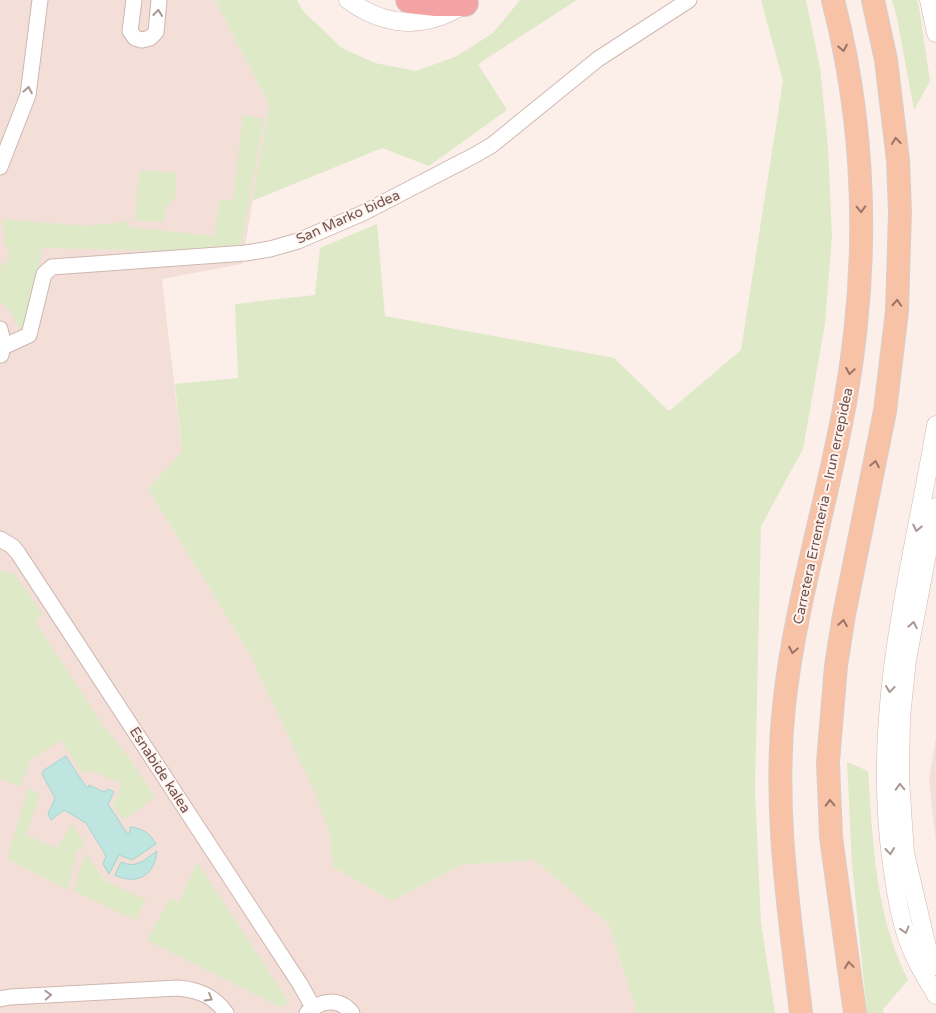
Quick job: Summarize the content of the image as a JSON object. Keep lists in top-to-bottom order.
{
  "streets": {
    "main road": ["Carretera Errenteria – Irun errepidea"],
    "street": ["San Marko bidea", "Esnabide kalea"]
  }
}
